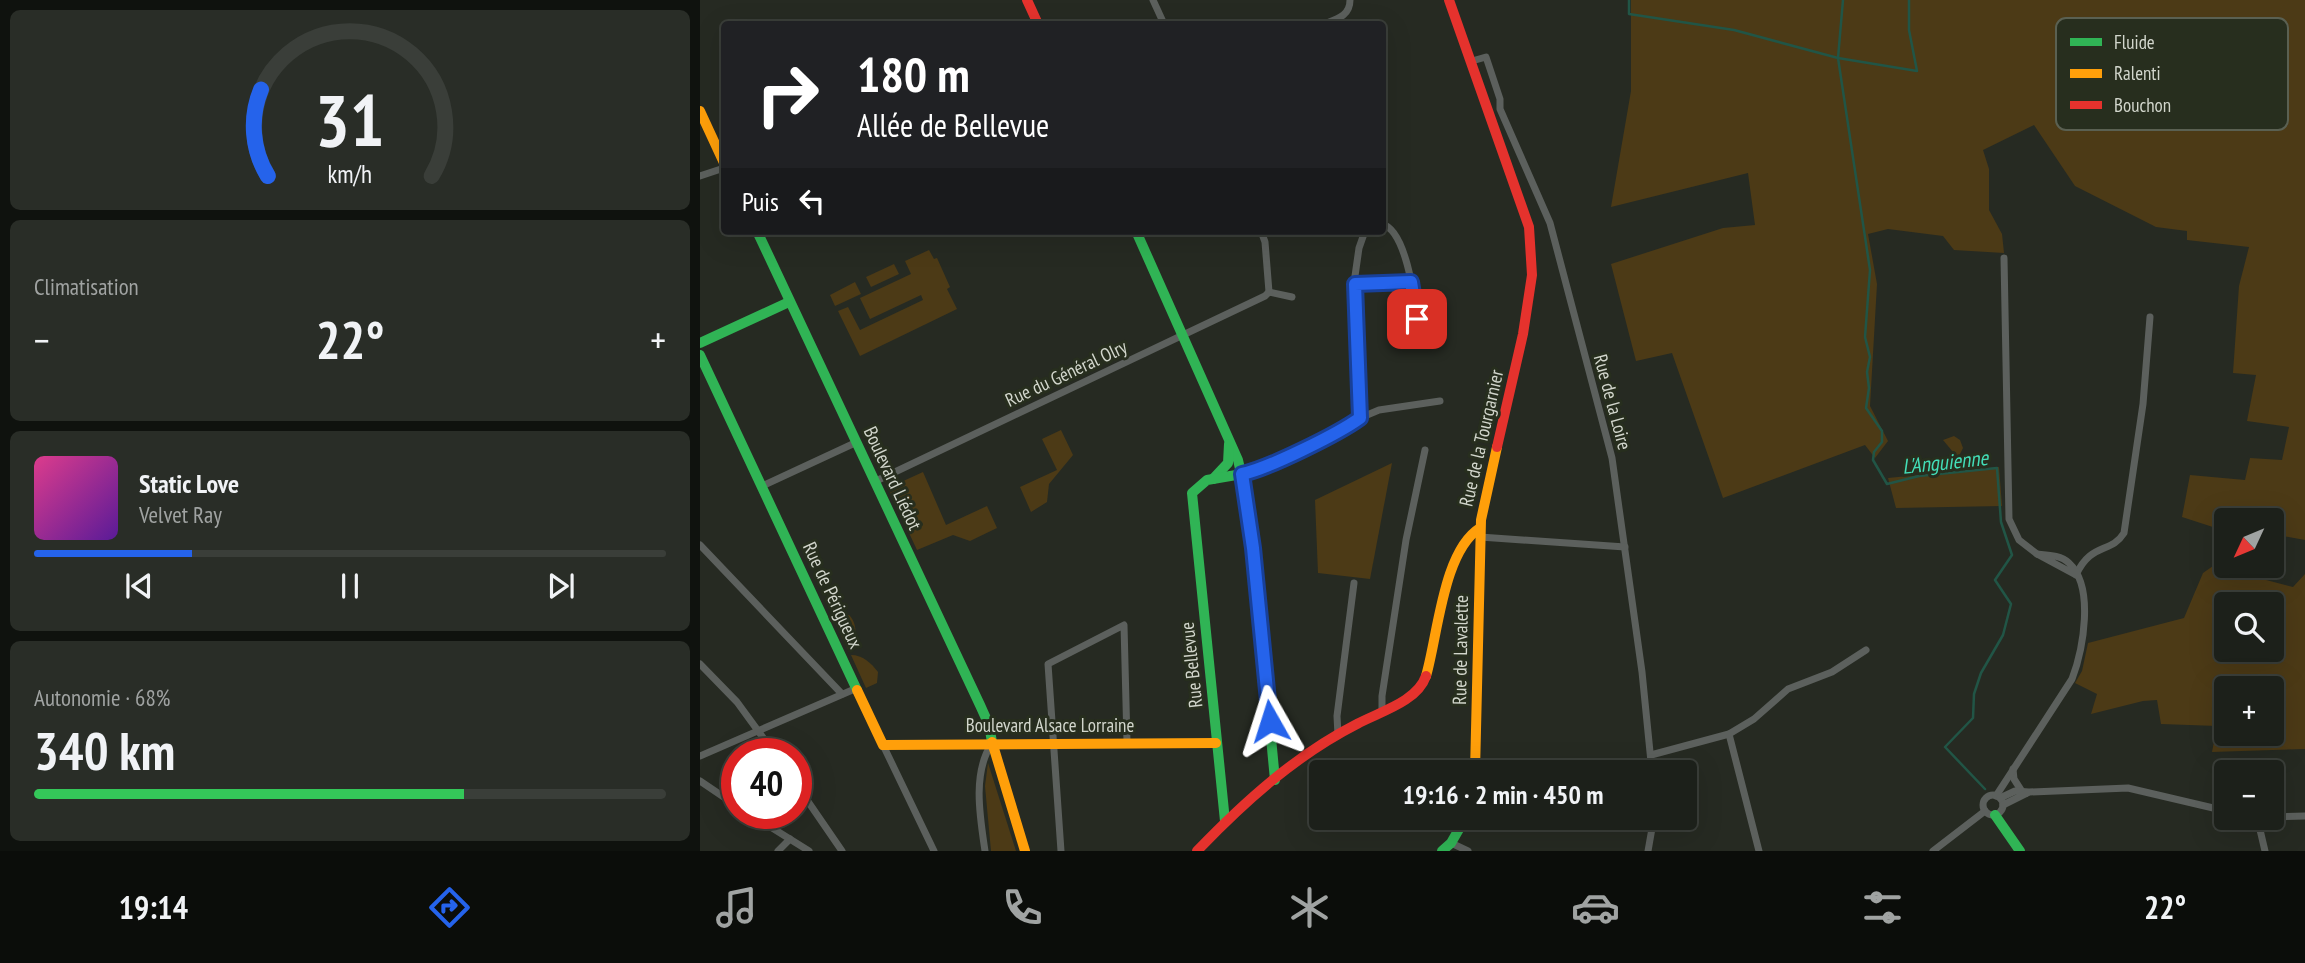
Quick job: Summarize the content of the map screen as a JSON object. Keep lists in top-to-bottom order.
{
  "streets": {
    "street": [
      "Rue du Général Olry",
      "Rue de la Loire",
      "Rue de la Tourgarnier",
      "Boulevard Liédot",
      "Rue de Périgueux",
      "Rue de Lavalette",
      "Rue Bellevue",
      "Boulevard Alsace Lorraine"
    ]
  },
  "crossings": [
    ["Rue du Général Olry", "Boulevard Liédot"],
    ["Rue de la Loire", "Rue de la Tourgarnier"],
    ["Rue de la Tourgarnier", "Rue de Lavalette"],
    ["Rue de la Tourgarnier", "Rue Bellevue"],
    ["Boulevard Liédot", "Boulevard Alsace Lorraine"],
    ["Rue de Périgueux", "Boulevard Alsace Lorraine"],
    ["Rue Bellevue", "Boulevard Alsace Lorraine"]
  ],
  "water": ["L'Anguienne"],
  "legend": ["Fluide", "Ralenti", "Bouchon"],
  "north": "bottom left",
  "page": {
    "turn": ["180 m", "Allée de Bellevue"],
    "then": "Puis",
    "tile": [
      "Climatisation",
      ["Autonomie · 68%", "340 km"]
    ],
    "heat": ["−", "22°", "+"],
    "song": ["Static Love", "Velvet Ray"],
    "map_buttons": ["+", "−"],
    "limit": "40",
    "trip": "19:16 · 2 min · 450 m",
    "tabs": ["19:14", "22°"],
    "gauge": ["31", "km/h"]
  }
}
